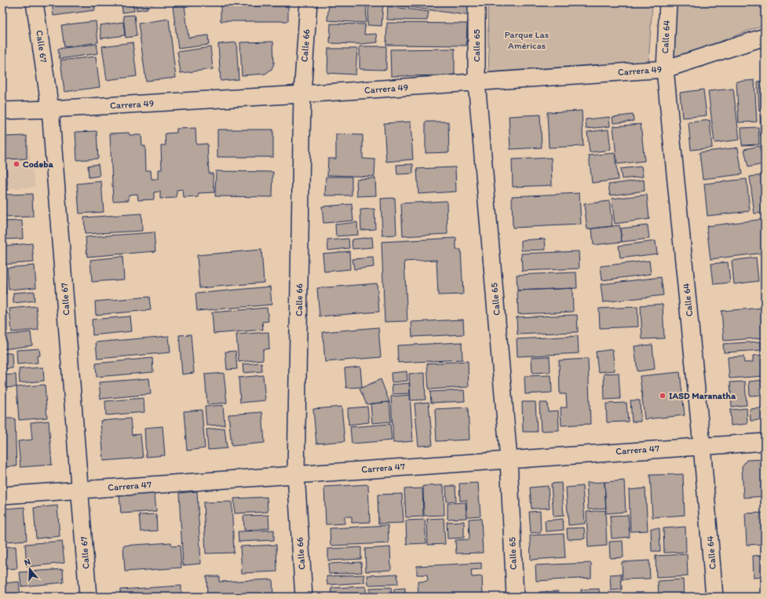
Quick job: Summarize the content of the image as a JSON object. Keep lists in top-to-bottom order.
{
  "streets": {
    "street": [
      "Calle 64",
      "Calle 66",
      "Calle 65",
      "Calle 67",
      "Carrera 49",
      "Carrera 47"
    ]
  },
  "crossings": [
    ["Calle 64", "Carrera 49"],
    ["Calle 64", "Carrera 47"],
    ["Calle 66", "Carrera 49"],
    ["Calle 66", "Carrera 47"],
    ["Calle 65", "Carrera 49"],
    ["Calle 65", "Carrera 47"],
    ["Calle 67", "Carrera 49"],
    ["Calle 67", "Carrera 47"]
  ],
  "parks": ["Parque Las Américas"],
  "places": ["Codeba", "IASD Maranatha"],
  "north": "top"
}
